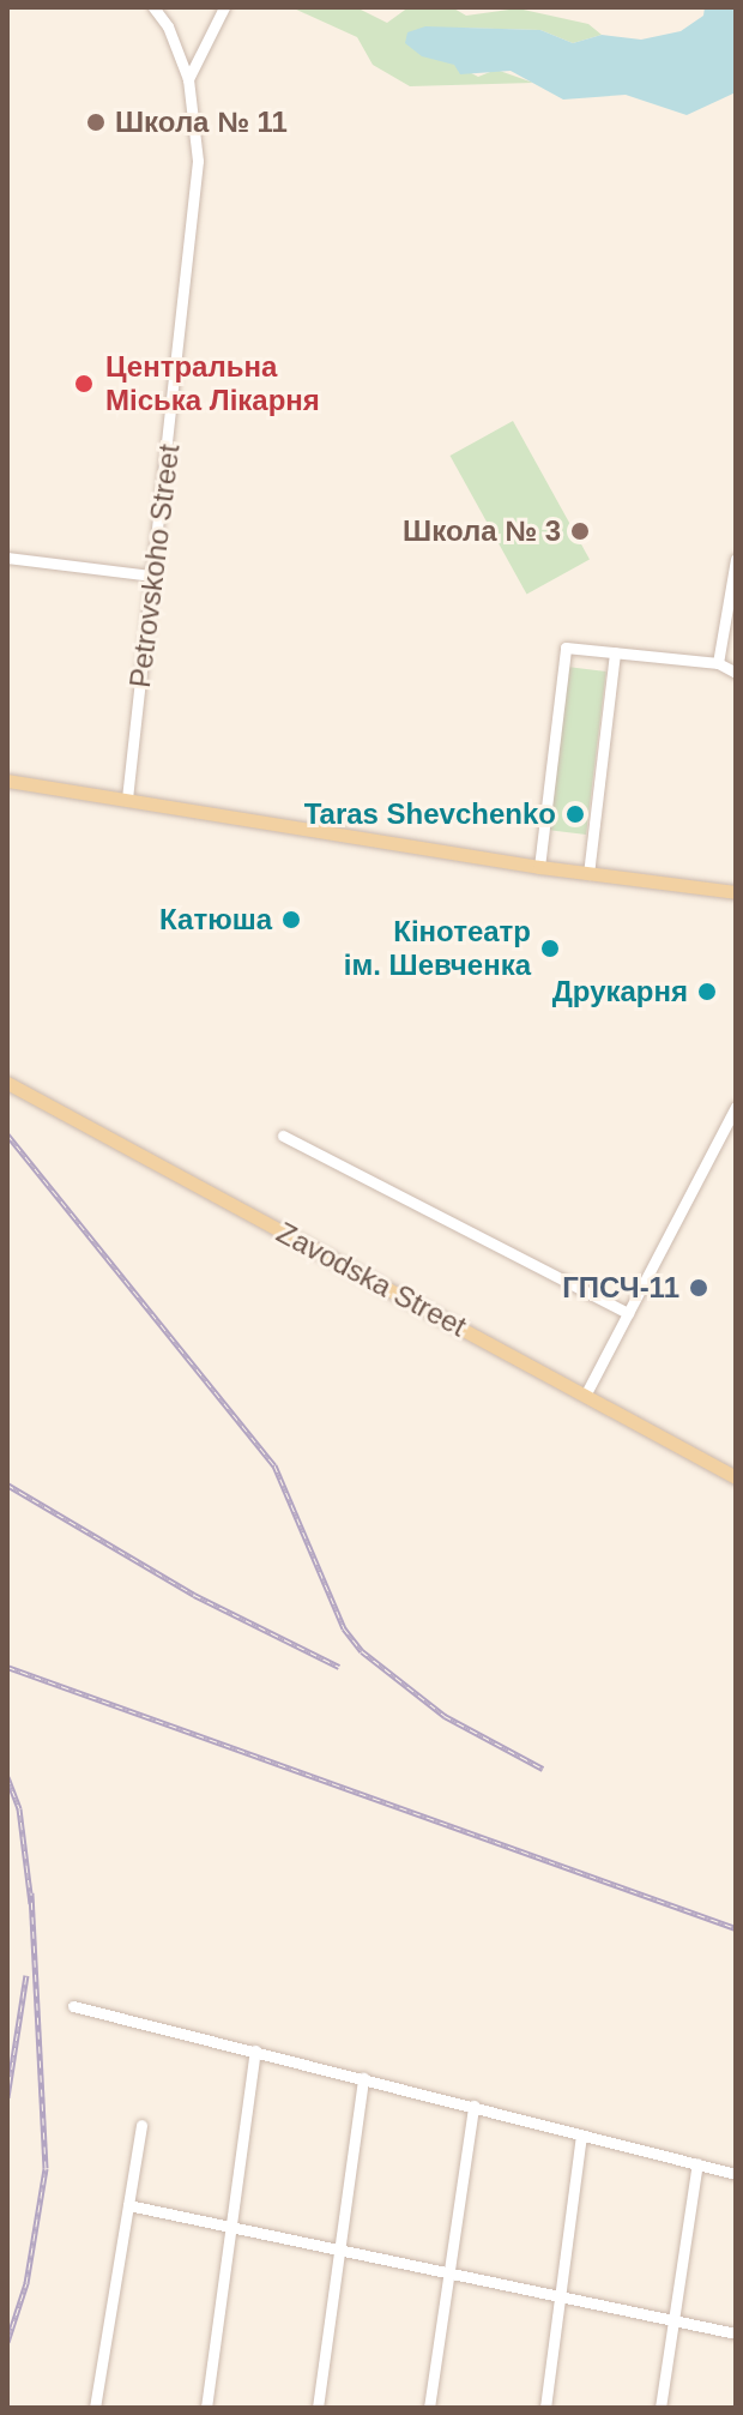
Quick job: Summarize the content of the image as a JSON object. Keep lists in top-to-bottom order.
{
  "streets": {
    "main road": ["Zavodska Street"],
    "street": ["Petrovskoho Street"]
  },
  "places": [
    "Школа № 11",
    "Центральна Міська Лікарня",
    "Школа № 3",
    "Taras Shevchenko",
    "Катюша",
    "Кінотеатр ім. Шевченка",
    "Друкарня",
    "ГПСЧ-11"
  ]
}
